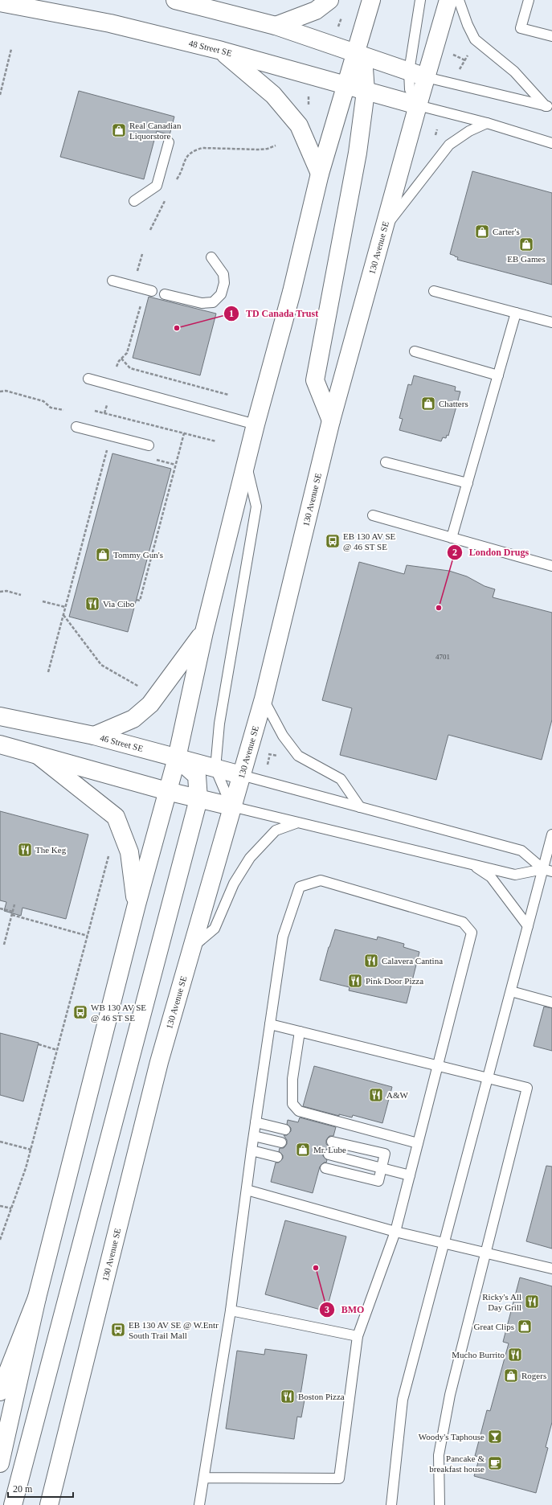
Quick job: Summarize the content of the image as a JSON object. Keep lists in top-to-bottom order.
{
  "streets": {
    "main road": ["48 Street SE", "130 Avenue SE", "46 Street SE"]
  },
  "crossings": [
    ["48 Street SE", "130 Avenue SE"],
    ["130 Avenue SE", "46 Street SE"]
  ],
  "places": {
    "shop": [
      "Real Canadian Liquorstore",
      "Carter's",
      "EB Games",
      "Chatters",
      "Tommy Gun's",
      "Mr. Lube",
      "Great Clips",
      "Rogers"
    ],
    "other": ["TD Canada Trust", "London Drugs", "BMO"],
    "bus stop": ["EB 130 AV SE @ 46 ST SE", "WB 130 AV SE @ 46 ST SE", "EB 130 AV SE @ W.Entr South Trail Mall"],
    "restaurant": [
      "Via Cibo",
      "The Keg",
      "Calavera Cantina",
      "Pink Door Pizza",
      "A&W",
      "Ricky's All Day Grill",
      "Mucho Burrito",
      "Boston Pizza"
    ],
    "bar": ["Woody's Taphouse"],
    "cafe": ["Pancake & breakfast house"]
  },
  "house_numbers": ["4701"],
  "scale_bar": "20 m"
}
